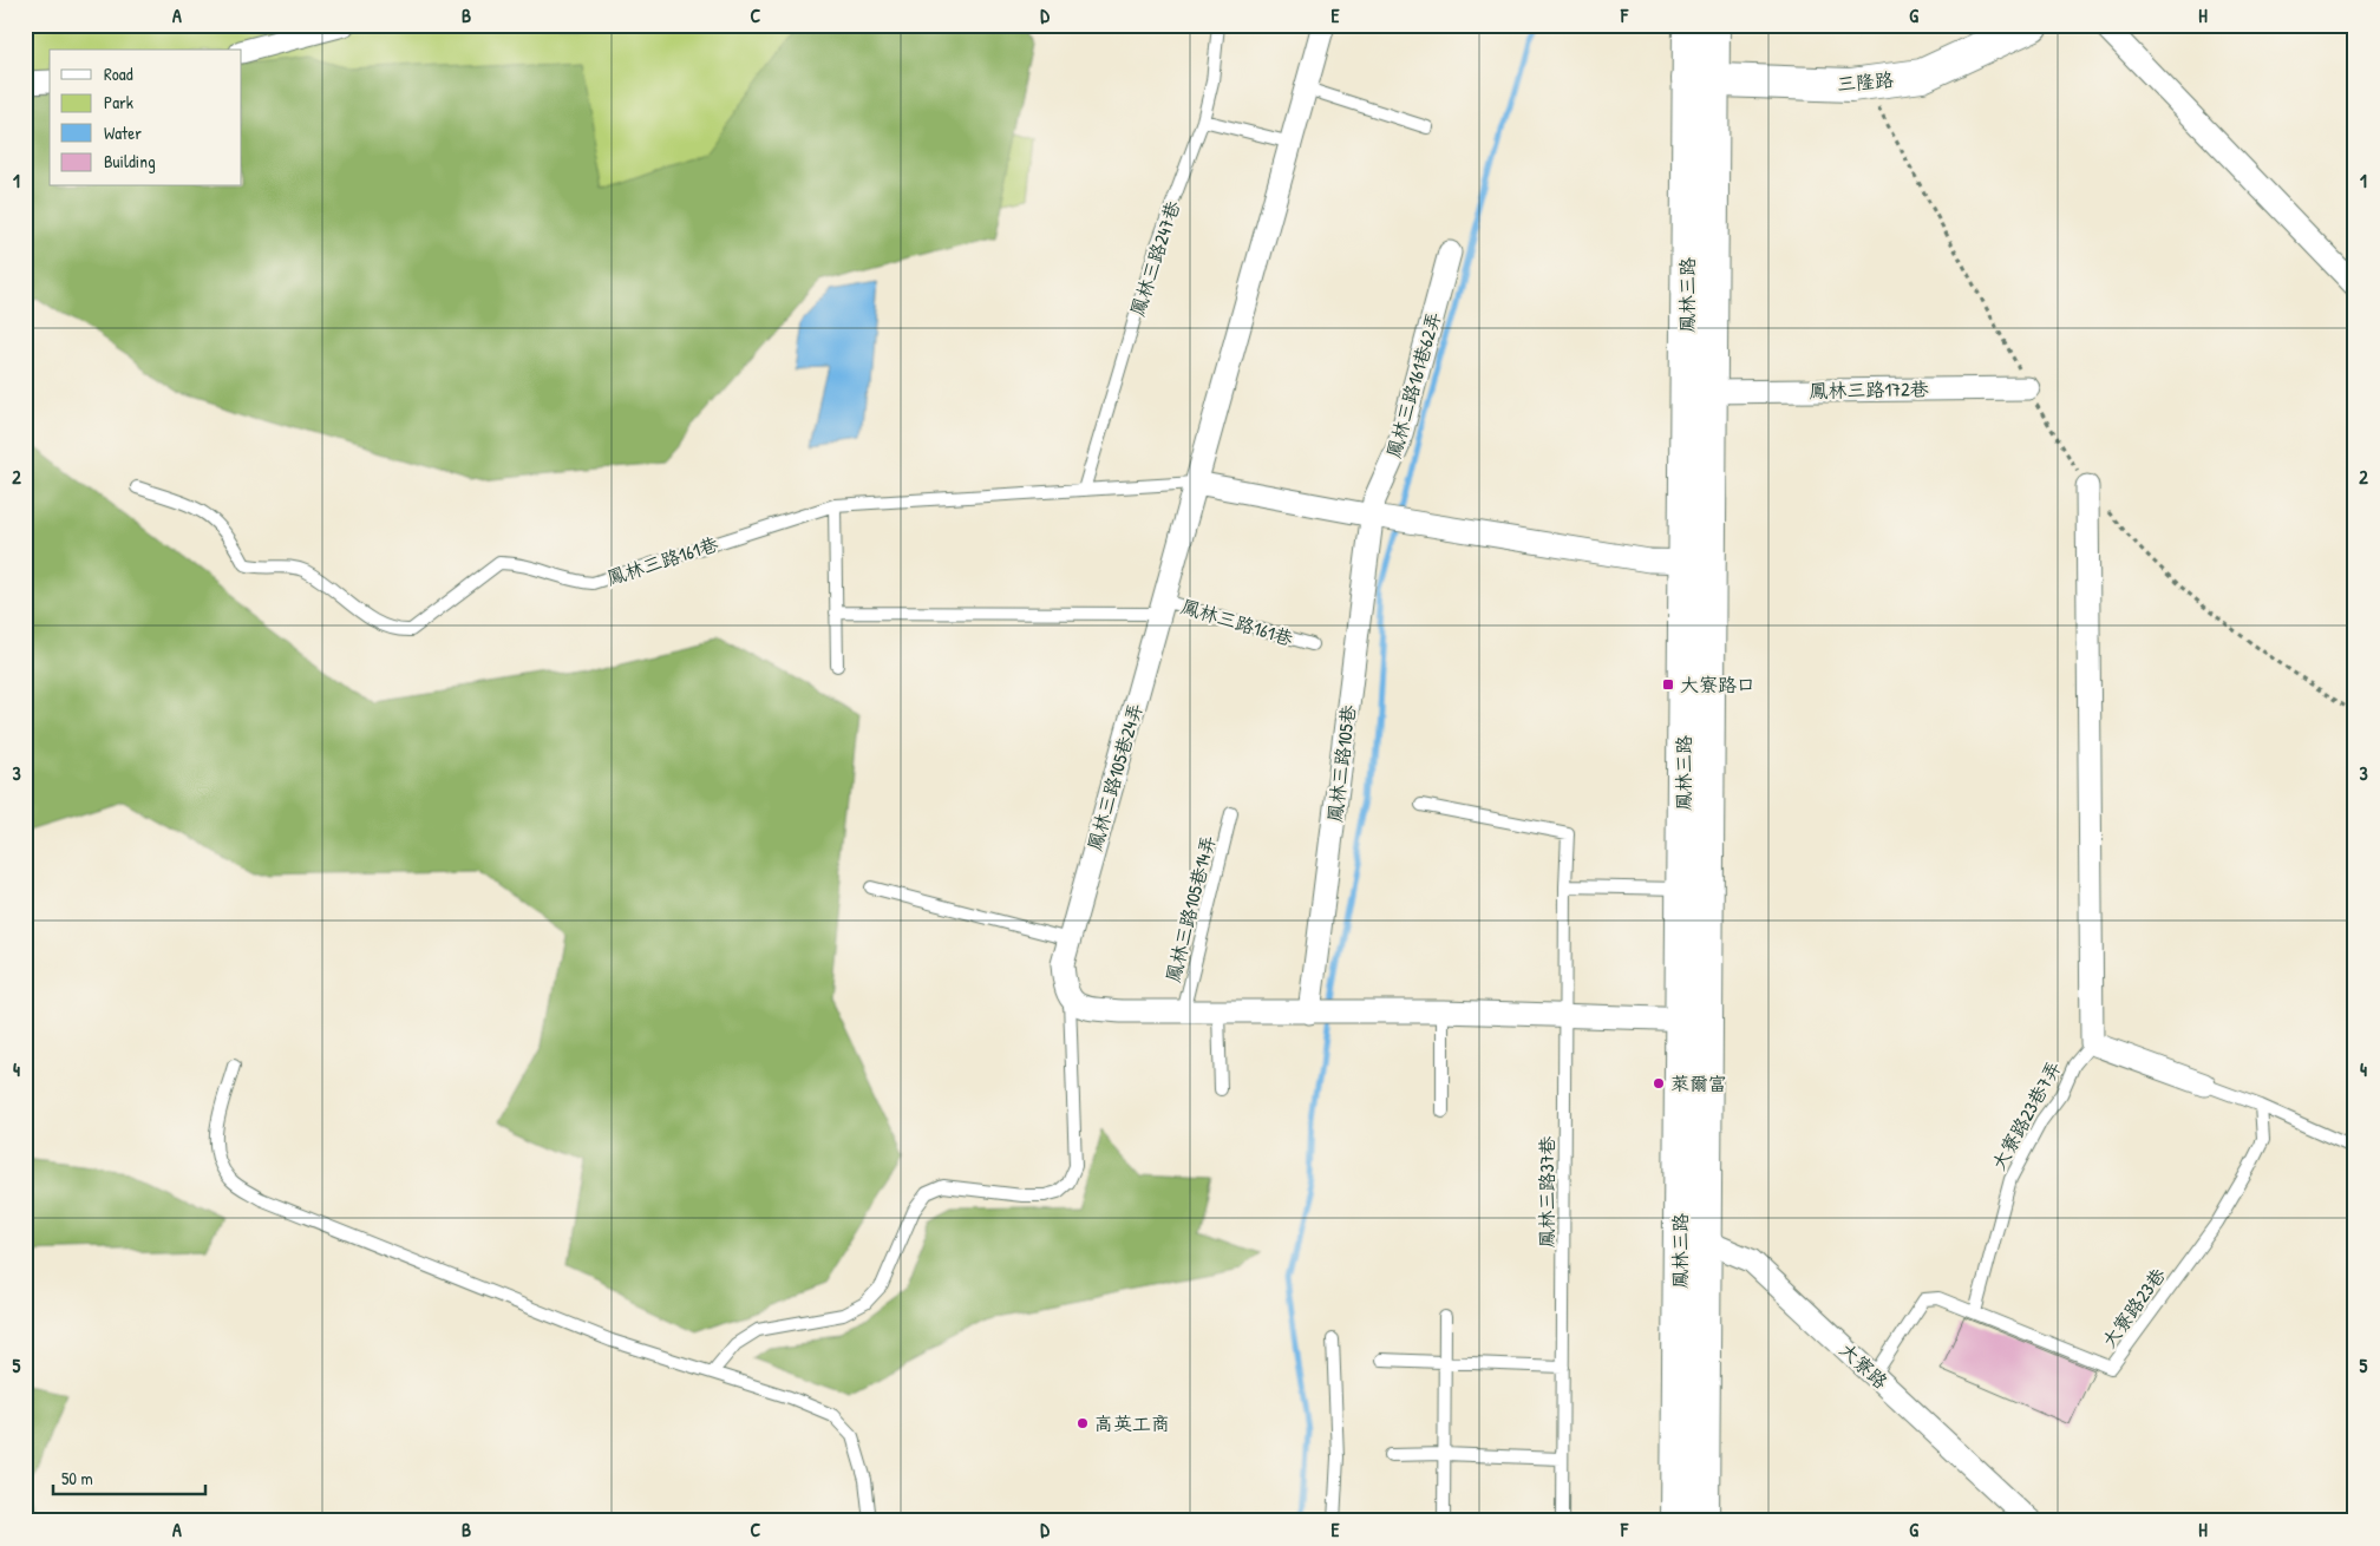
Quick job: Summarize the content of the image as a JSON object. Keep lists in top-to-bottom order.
{
  "streets": {
    "main road": ["三隆路", "鳳林三路"],
    "street": [
      "鳳林三路161巷62弄",
      "鳳林三路172巷",
      "鳳林三路161巷",
      "鳳林三路105巷",
      "鳳林三路105巷24弄",
      "大寮路"
    ],
    "lane": [
      "鳳林三路247巷",
      "鳳林三路105巷14弄",
      "大寮路23巷7弄",
      "鳳林三路37巷",
      "大寮路23巷"
    ]
  },
  "crossings": [
    ["三隆路", "鳳林三路"],
    ["鳳林三路247巷", "鳳林三路161巷"],
    ["鳳林三路", "鳳林三路172巷"],
    ["鳳林三路", "大寮路"],
    ["鳳林三路161巷62弄", "鳳林三路105巷"],
    ["鳳林三路161巷", "鳳林三路105巷24弄"],
    ["大寮路23巷7弄", "大寮路23巷"],
    ["大寮路23巷", "大寮路"]
  ],
  "places": {
    "transit": ["大寮路口"],
    "other": ["萊爾富", "高英工商"]
  },
  "legend": [
    "Road",
    "Park",
    "Water",
    "Building"
  ],
  "scale_bar": "50 m",
  "grid": {
    "columns": [
      "A",
      "B",
      "C",
      "D",
      "E",
      "F",
      "G",
      "H"
    ],
    "rows": [
      "1",
      "2",
      "3",
      "4",
      "5"
    ]
  }
}
